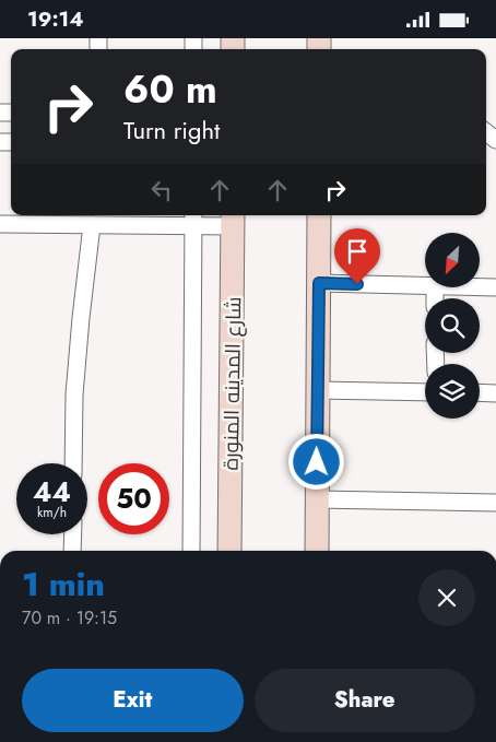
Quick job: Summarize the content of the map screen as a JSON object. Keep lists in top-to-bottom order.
{
  "streets": {
    "main road": ["شارع المدينه المنورة"]
  },
  "north": "bottom left",
  "page": {
    "status": "19:14",
    "turn": ["60 m", "Turn right"],
    "speed": "44 km/h",
    "limit": "50",
    "heading": ["1 min", "70 m · 19:15"],
    "buttons": ["Exit", "Share"]
  }
}
